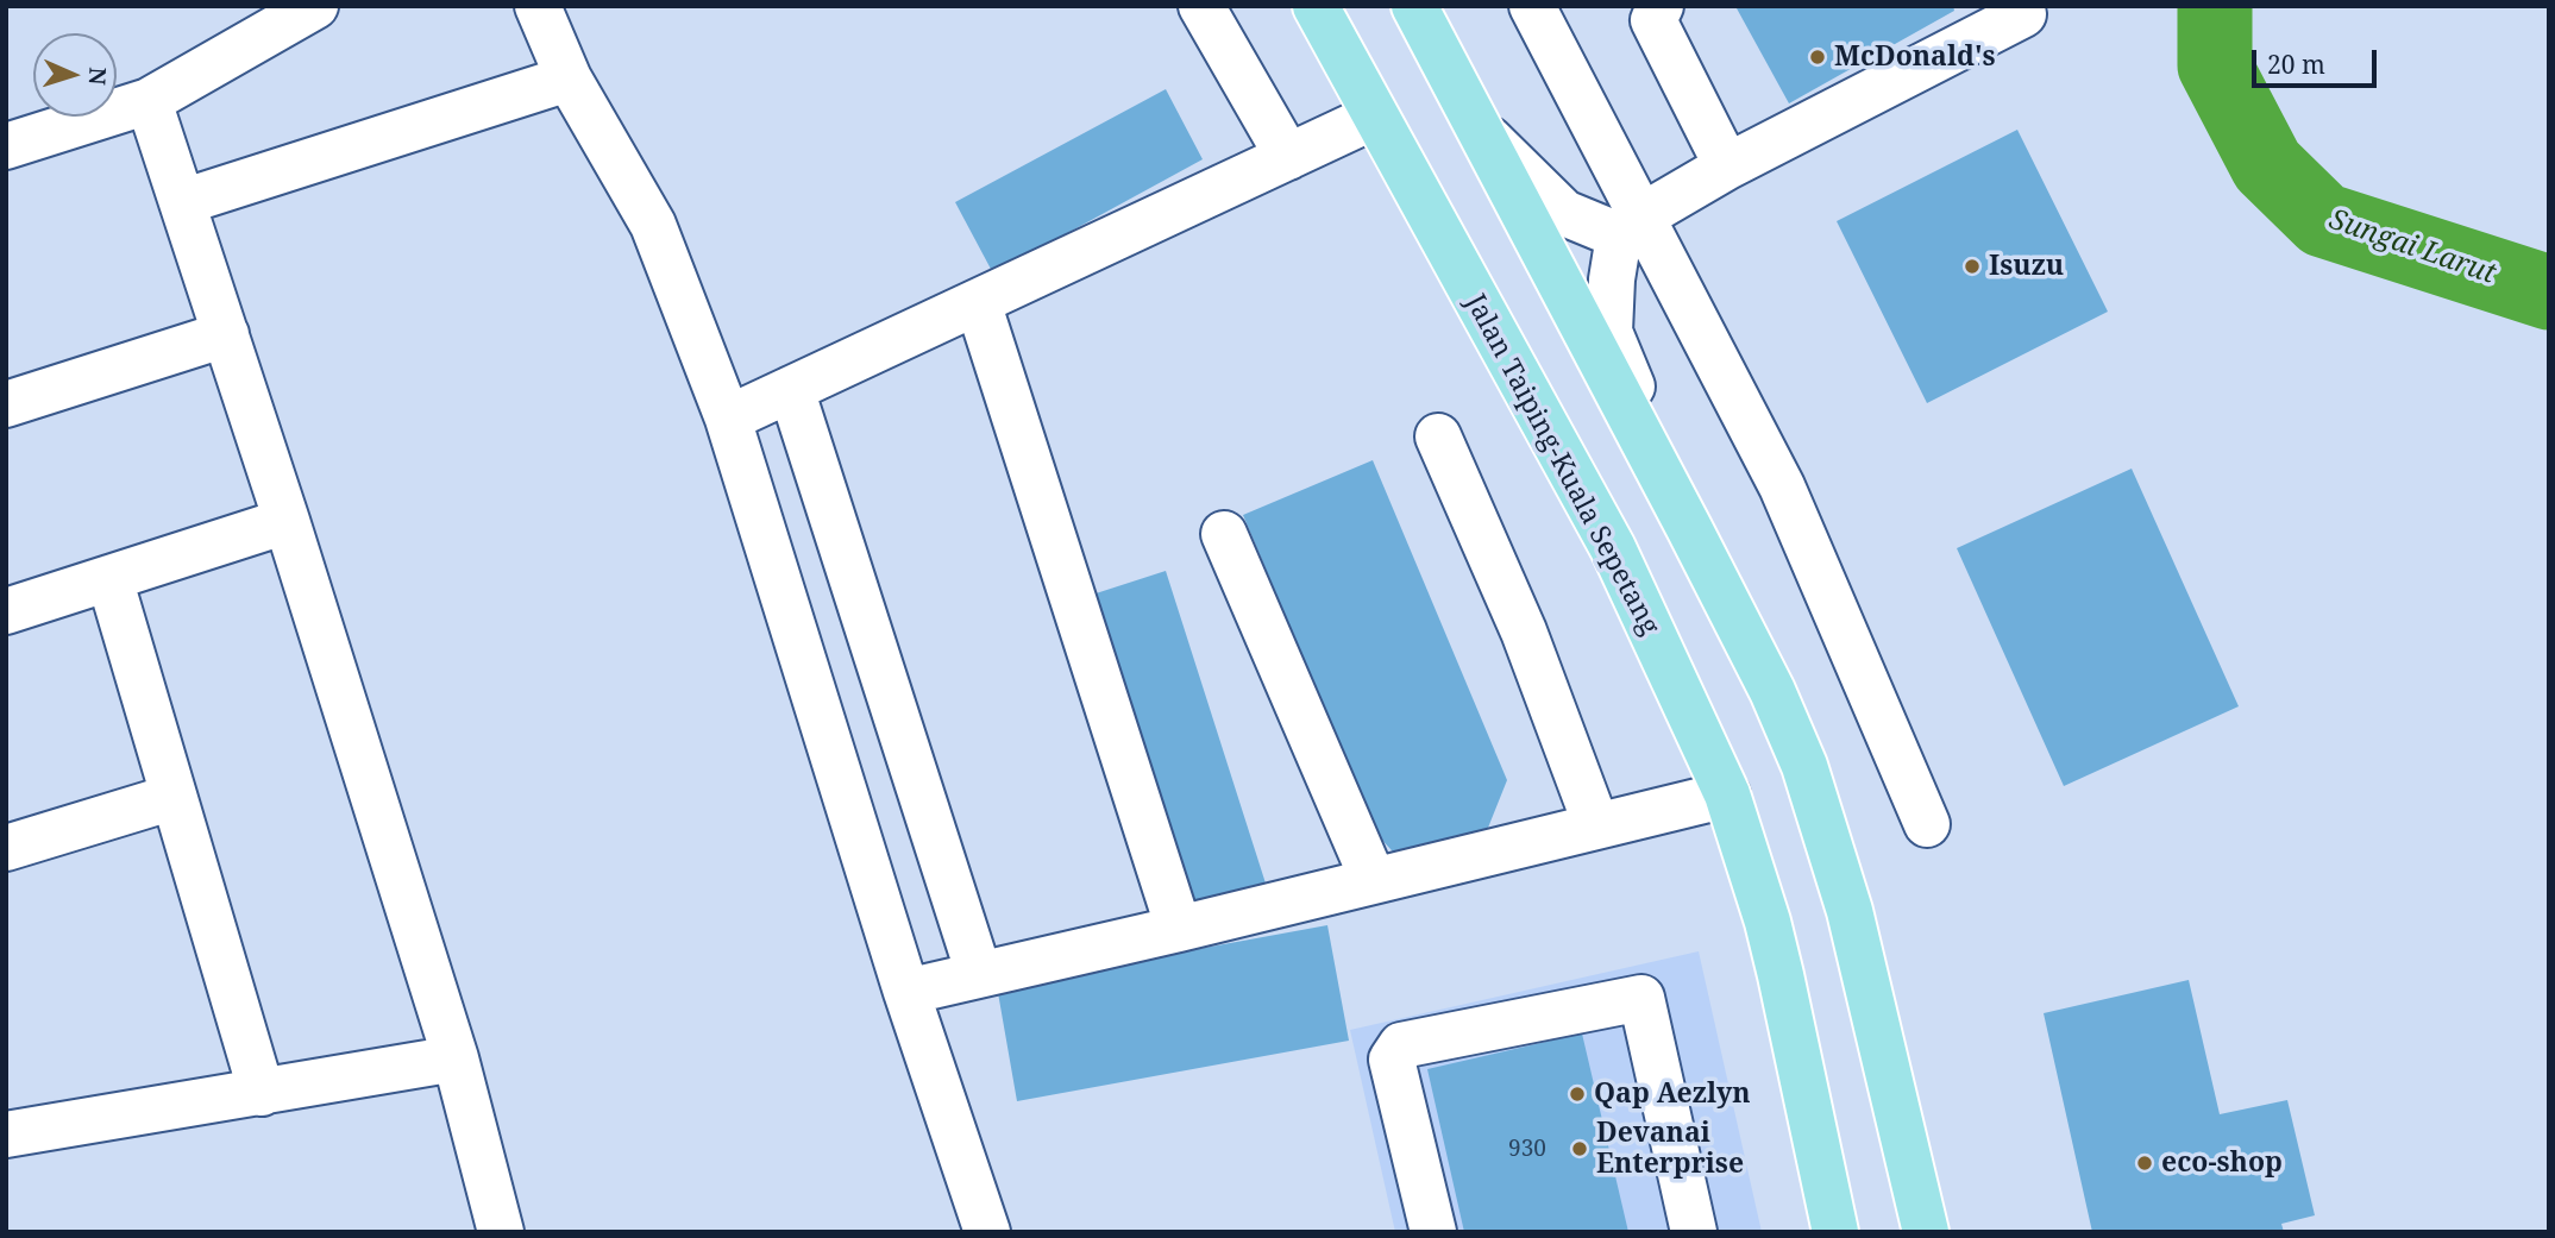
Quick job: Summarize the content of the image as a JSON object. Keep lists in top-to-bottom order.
{
  "streets": {
    "main road": ["Jalan Taiping-Kuala Sepetang"]
  },
  "water": ["Sungai Larut"],
  "places": [
    "McDonald's",
    "Isuzu",
    "Qap Aezlyn",
    "Devanai Enterprise",
    "eco-shop"
  ],
  "house_numbers": ["930"],
  "scale_bar": "20 m",
  "north": "right"
}
